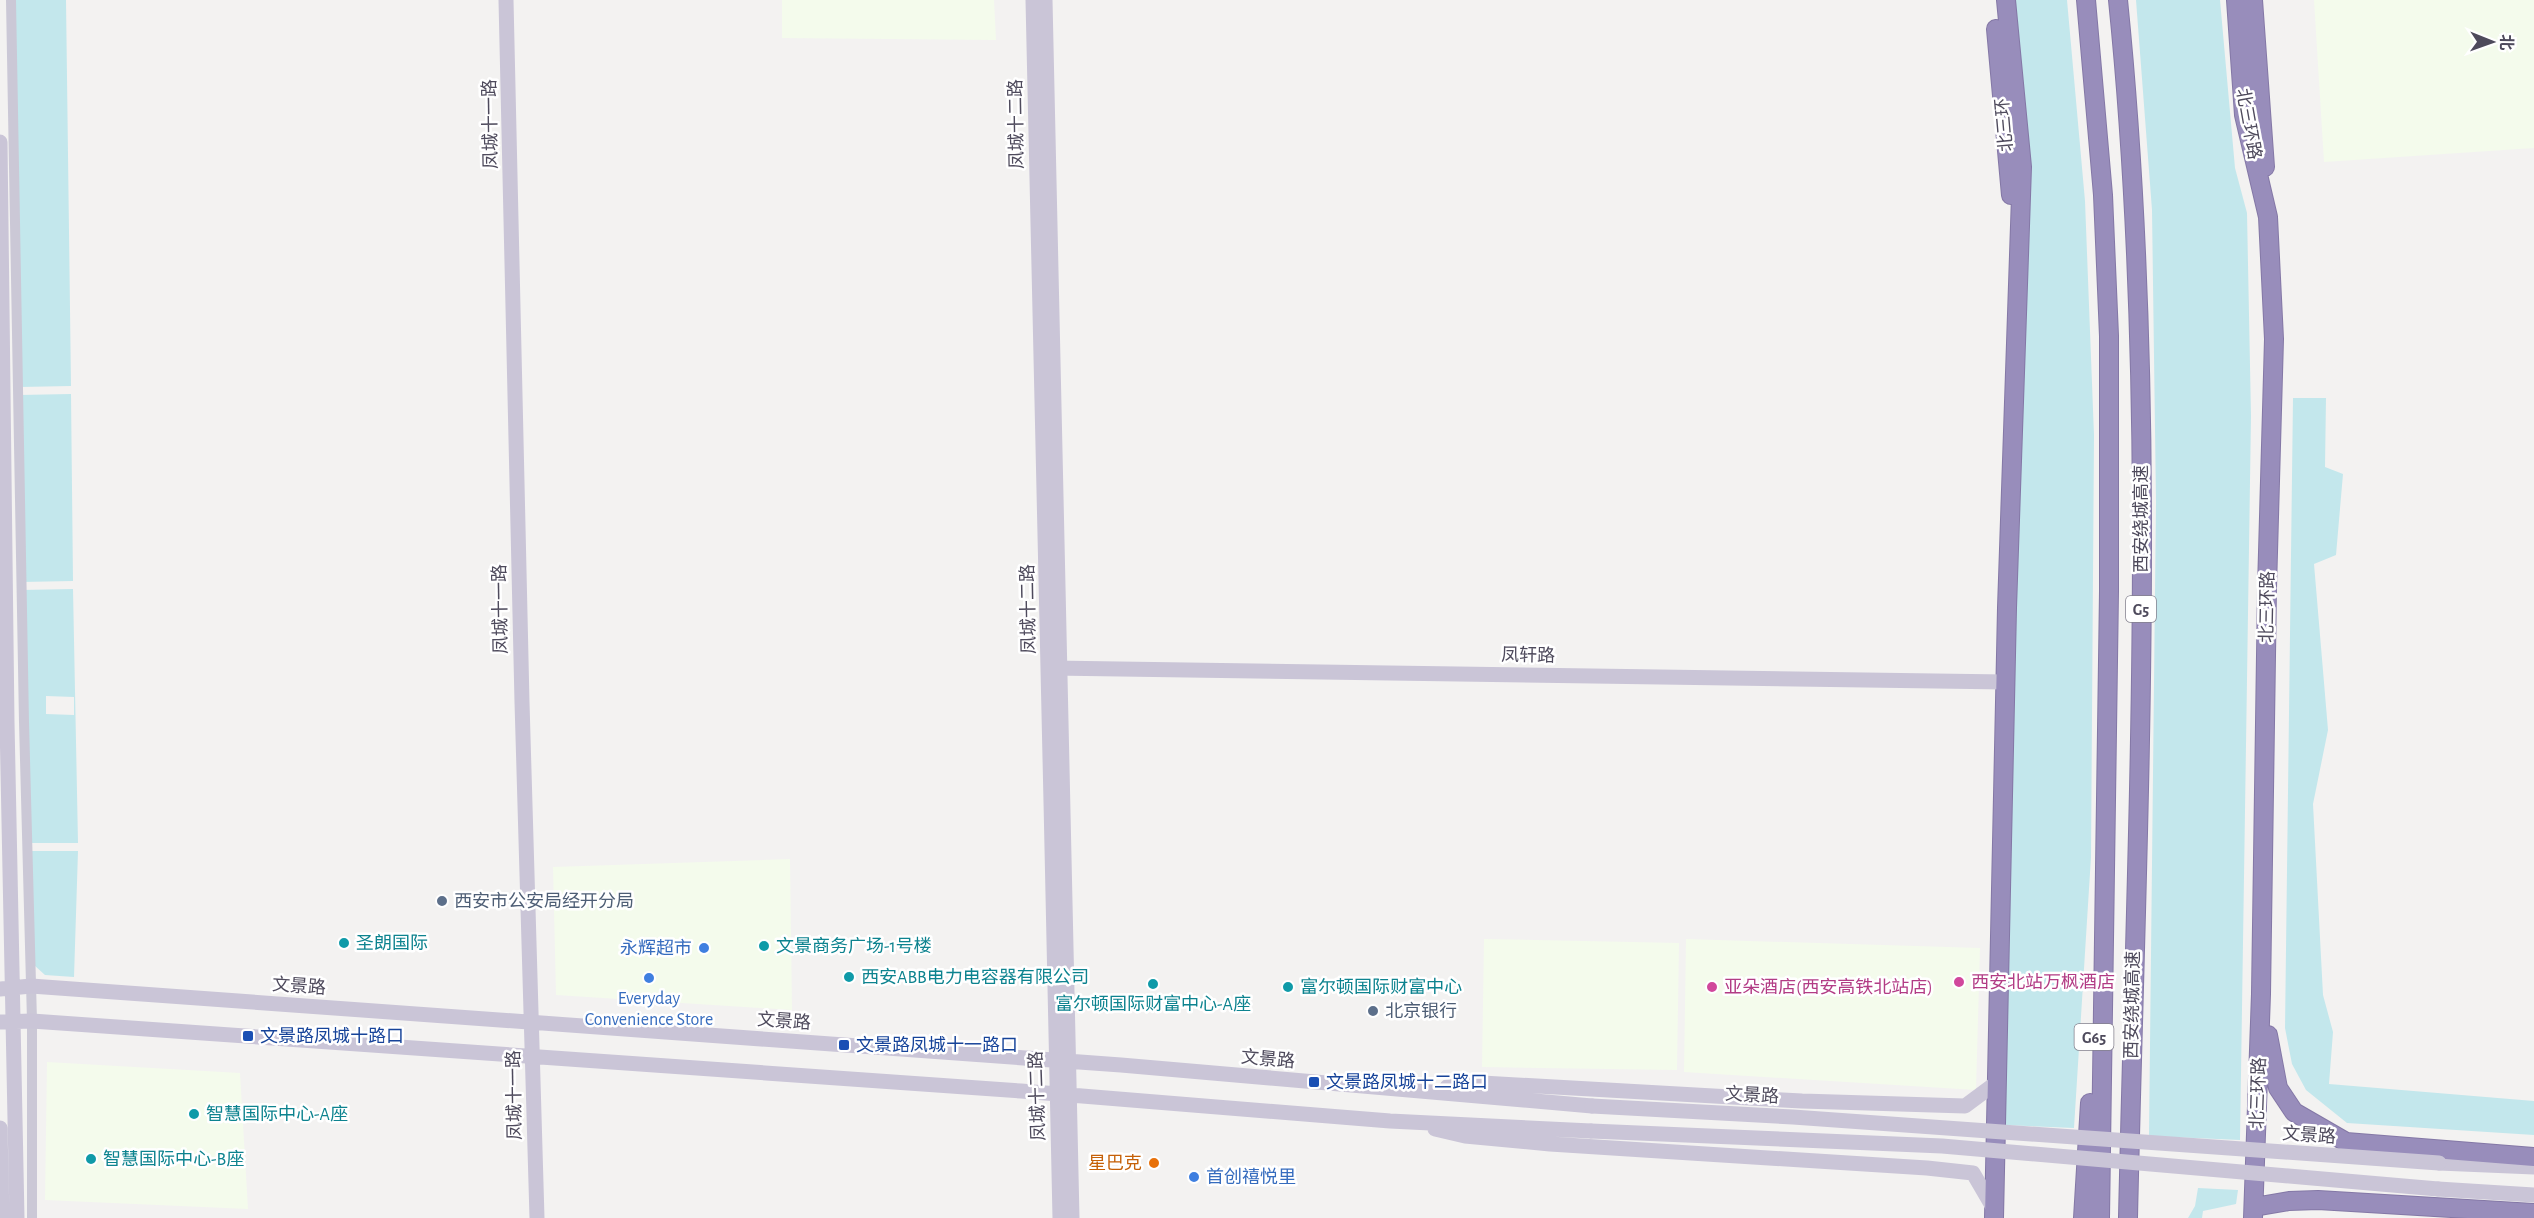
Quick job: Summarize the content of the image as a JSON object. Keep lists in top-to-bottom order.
{
  "streets": {
    "highway": [
      "北三环路",
      "北三环",
      "西安绕城高速",
      "G5",
      "G65"
    ],
    "main road": [
      "凤城十一路",
      "凤城十二路",
      "凤轩路",
      "文景路"
    ]
  },
  "crossings": [
    ["凤城十一路", "文景路"],
    ["凤城十二路", "凤轩路"],
    ["凤城十二路", "文景路"],
    ["西安绕城高速", "G65"]
  ],
  "places": {
    "other": [
      "西安市公安局经开分局",
      "圣朗国际",
      "文景商务广场-1号楼",
      "永辉超市",
      "西安ABB电力电容器有限公司",
      "Everyday Convenience Store",
      "西安北站万枫酒店",
      "富尔顿国际财富中心-A座",
      "富尔顿国际财富中心",
      "亚朵酒店(西安高铁北站店)",
      "北京银行",
      "智慧国际中心-A座",
      "智慧国际中心-B座",
      "星巴克",
      "首创禧悦里"
    ],
    "transit": ["文景路凤城十路口", "文景路凤城十一路口", "文景路凤城十二路口"]
  },
  "north": "right"
}
